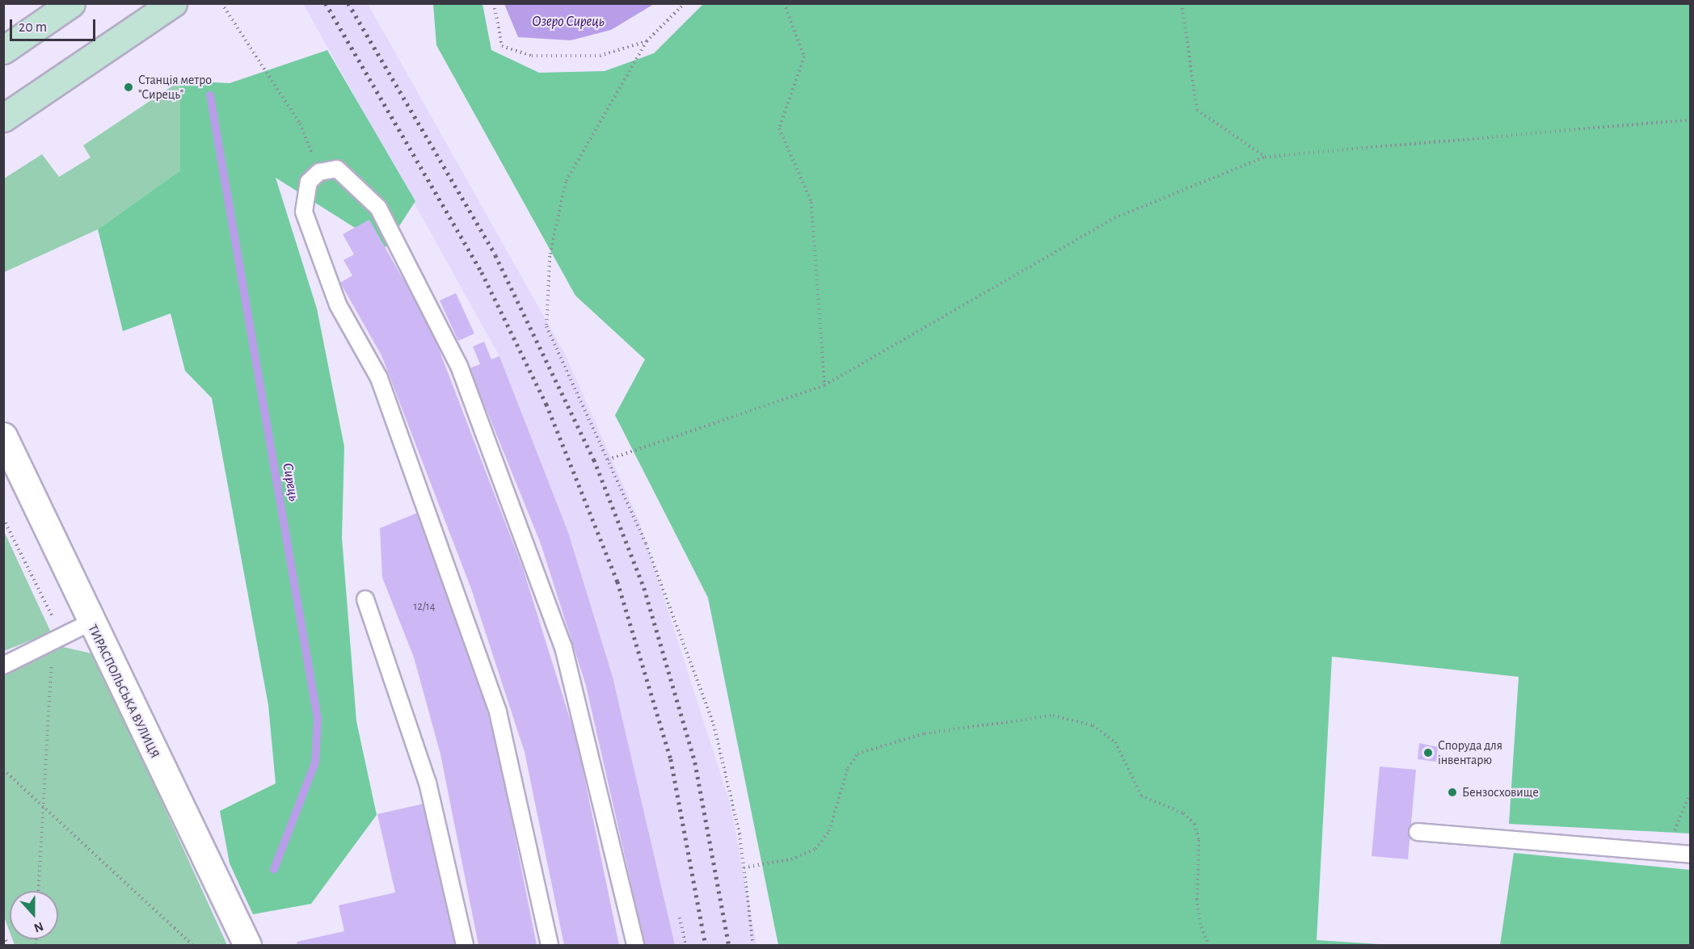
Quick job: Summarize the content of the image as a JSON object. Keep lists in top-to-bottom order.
{
  "streets": {
    "street": ["ТИРАСПОЛЬСЬКА ВУЛИЦЯ"]
  },
  "water": ["Озеро Сирець", "Сирець"],
  "places": ["Станція метро \"Сирець\"", "Споруда для інвентарю", "Бензосховище"],
  "house_numbers": ["12/14"],
  "scale_bar": "20 m",
  "north": "bottom"
}
